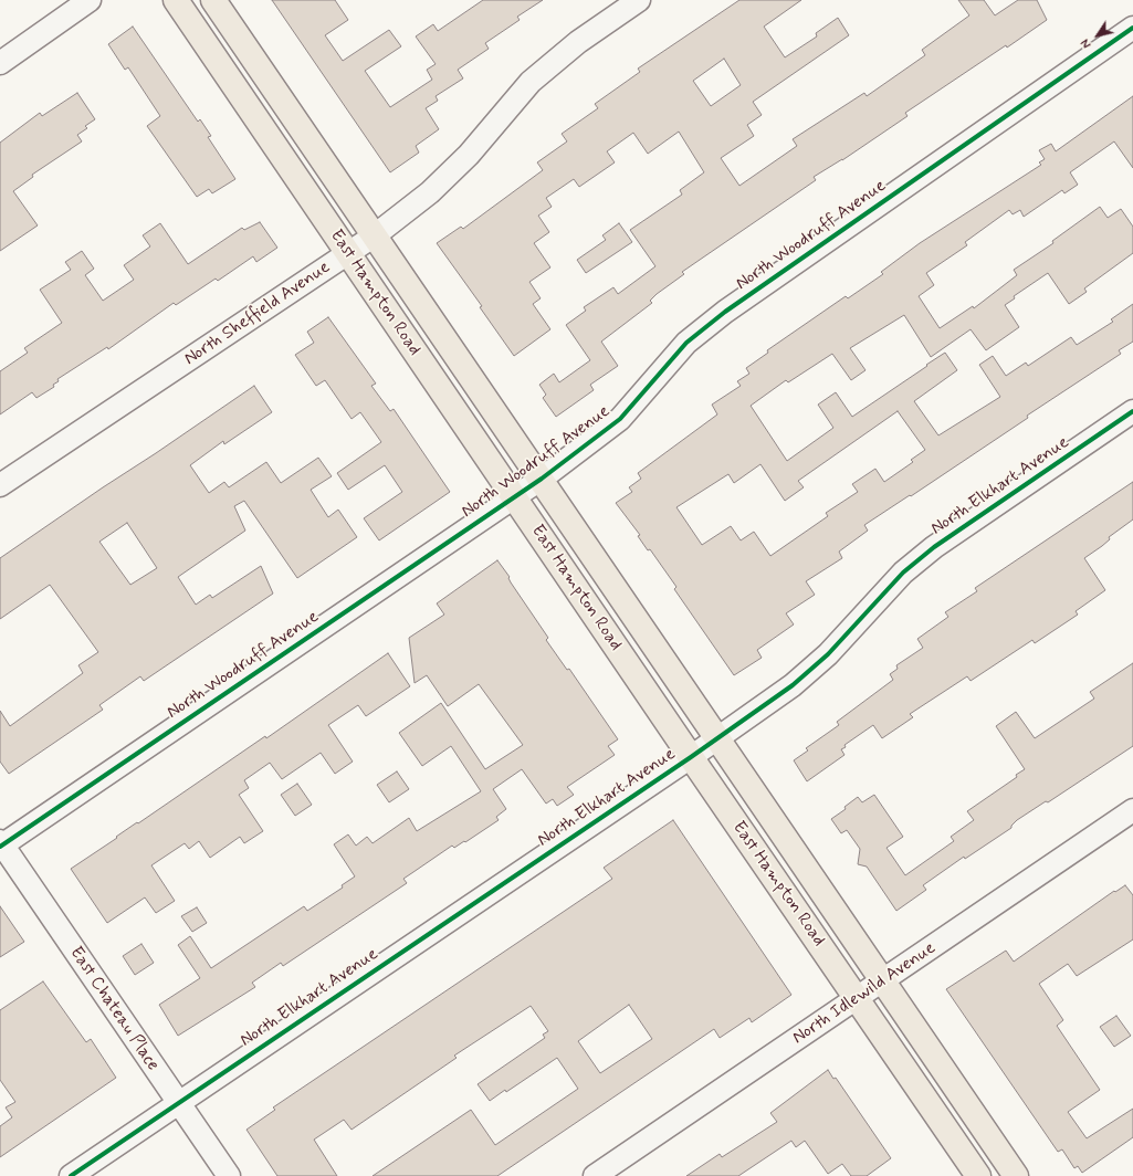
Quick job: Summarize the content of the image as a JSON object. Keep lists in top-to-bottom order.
{
  "streets": {
    "main road": ["East Hampton Road"],
    "street": [
      "North Woodruff Avenue",
      "North Sheffield Avenue",
      "North Elkhart Avenue",
      "North Idlewild Avenue",
      "East Chateau Place"
    ]
  },
  "crossings": [
    ["North Woodruff Avenue", "East Hampton Road"],
    ["North Woodruff Avenue", "East Chateau Place"],
    ["East Hampton Road", "North Sheffield Avenue"],
    ["East Hampton Road", "North Elkhart Avenue"],
    ["East Hampton Road", "North Idlewild Avenue"],
    ["North Elkhart Avenue", "East Chateau Place"]
  ],
  "north": "bottom left"
}
